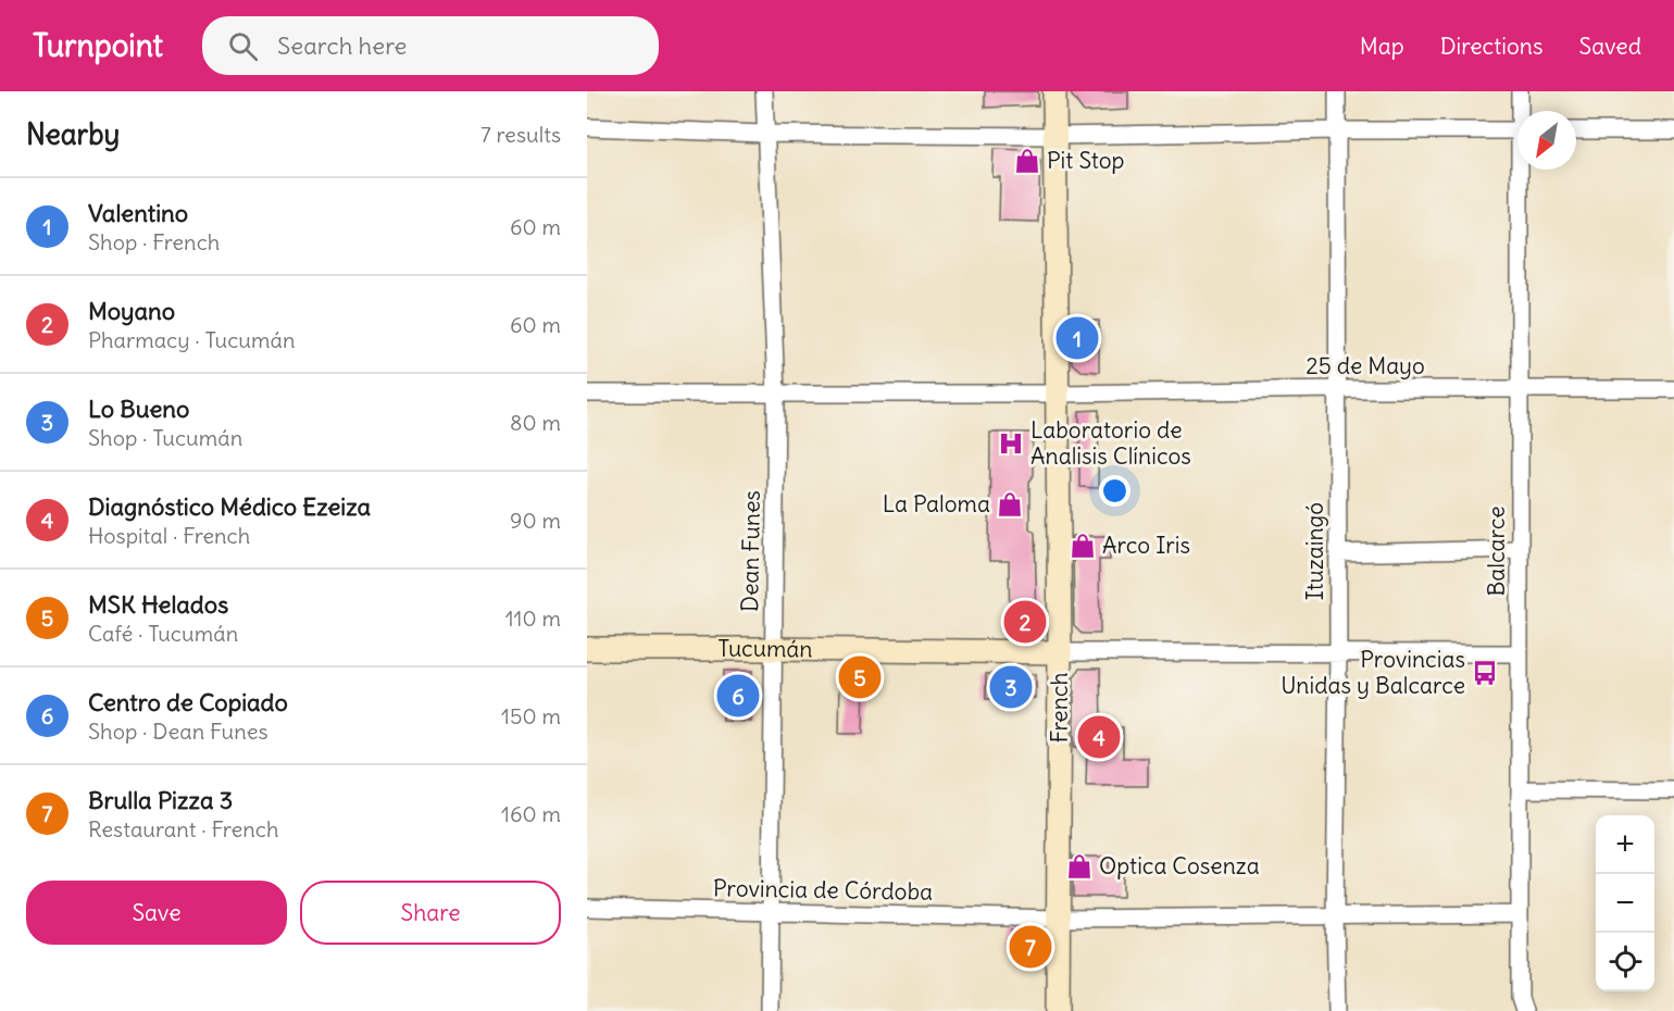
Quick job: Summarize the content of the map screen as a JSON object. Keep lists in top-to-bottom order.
{
  "streets": {
    "street": [
      "25 de Mayo",
      "Dean Funes",
      "Ituzaingó",
      "Balcarce",
      "Tucumán",
      "French",
      "Provincia de Córdoba"
    ]
  },
  "crossings": [
    ["25 de Mayo", "Dean Funes"],
    ["25 de Mayo", "Ituzaingó"],
    ["25 de Mayo", "Balcarce"],
    ["25 de Mayo", "French"],
    ["Dean Funes", "Tucumán"],
    ["Dean Funes", "Provincia de Córdoba"],
    ["Ituzaingó", "Provincia de Córdoba"],
    ["Balcarce", "Provincia de Córdoba"],
    ["Tucumán", "French"],
    ["French", "Provincia de Córdoba"]
  ],
  "places": {
    "shop": [
      "Pit Stop",
      "La Paloma",
      "Arco Iris",
      "Optica Cosenza"
    ],
    "hospital": ["Laboratorio de Analisis Clínicos"],
    "bus stop": ["Provincias Unidas y Balcarce"]
  },
  "north": "bottom left",
  "page": {
    "header": "Turnpoint",
    "search": "Search here",
    "nav": ["Map", "Directions", "Saved"],
    "heading": ["Nearby", "7 results"],
    "list": [
      {
        "mark": "1",
        "name": "Valentino",
        "note": "Shop · French",
        "value": "60 m"
      },
      {
        "mark": "2",
        "name": "Moyano",
        "note": "Pharmacy · Tucumán",
        "value": "60 m"
      },
      {
        "mark": "3",
        "name": "Lo Bueno",
        "note": "Shop · Tucumán",
        "value": "80 m"
      },
      {
        "mark": "4",
        "name": "Diagnóstico Médico Ezeiza",
        "note": "Hospital · French",
        "value": "90 m"
      },
      {
        "mark": "5",
        "name": "MSK Helados",
        "note": "Café · Tucumán",
        "value": "110 m"
      },
      {
        "mark": "6",
        "name": "Centro de Copiado",
        "note": "Shop · Dean Funes",
        "value": "150 m"
      },
      {
        "mark": "7",
        "name": "Brulla Pizza 3",
        "note": "Restaurant · French",
        "value": "160 m"
      }
    ],
    "pins": [
      "1",
      "2",
      "5",
      "3",
      "6",
      "4",
      "7"
    ],
    "map_buttons": ["+", "−"],
    "buttons": ["Save", "Share"]
  }
}
